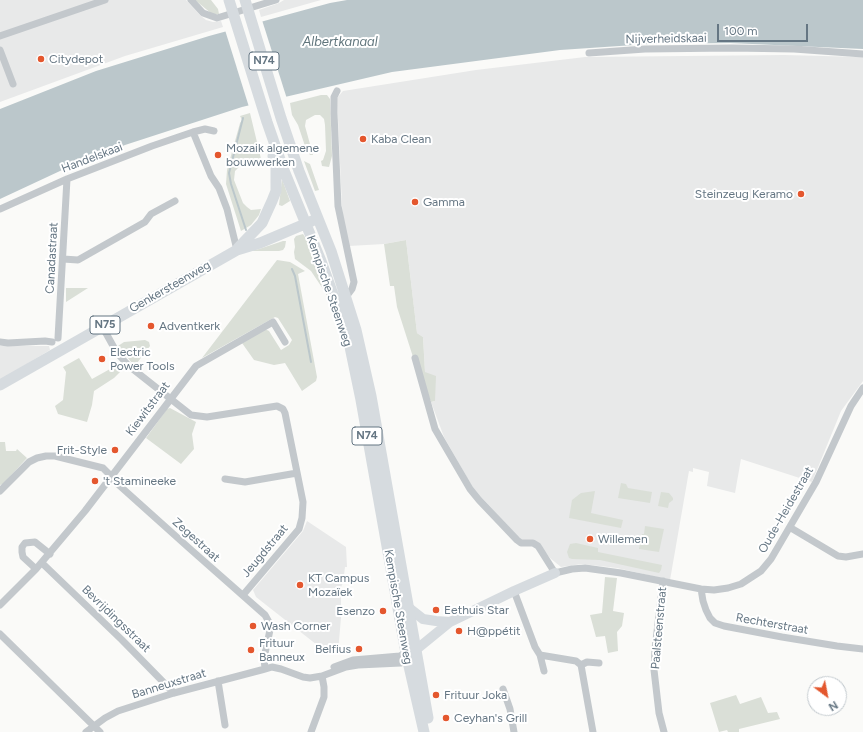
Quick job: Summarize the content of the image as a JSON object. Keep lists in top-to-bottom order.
{
  "streets": {
    "main road": [
      "N74",
      "Genkersteenweg",
      "Kempische Steenweg",
      "N75"
    ],
    "street": [
      "Nijverheidskaai",
      "Handelskaai",
      "Canadastraat",
      "Kiewitstraat",
      "Oude-Heidestraat",
      "Zegestraat",
      "Jeugdstraat",
      "Bevrijdingsstraat",
      "Rechterstraat",
      "Paalsteenstraat",
      "Banneuxstraat"
    ]
  },
  "crossings": [
    ["Handelskaai", "Canadastraat"],
    ["Genkersteenweg", "Kempische Steenweg"],
    ["Kempische Steenweg", "Paalsteenstraat"],
    ["Kiewitstraat", "Zegestraat"],
    ["Kiewitstraat", "Jeugdstraat"],
    ["Kiewitstraat", "Bevrijdingsstraat"],
    ["Oude-Heidestraat", "Rechterstraat"],
    ["Oude-Heidestraat", "Paalsteenstraat"],
    ["Zegestraat", "Jeugdstraat"],
    ["Zegestraat", "Banneuxstraat"],
    ["Bevrijdingsstraat", "Banneuxstraat"]
  ],
  "water": ["Albertkanaal"],
  "places": [
    "Citydepot",
    "Kaba Clean",
    "Mozaik algemene bouwwerken",
    "Steinzeug Keramo",
    "Gamma",
    "Adventkerk",
    "Electric Power Tools",
    "Frit-Style",
    "'t Stamineeke",
    "Willemen",
    "KT Campus Mozaïek",
    "Eethuis Star",
    "Esenzo",
    "Wash Corner",
    "H@ppétit",
    "Belfius",
    "Frituur Banneux",
    "Frituur Joka",
    "Ceyhan's Grill"
  ],
  "scale_bar": "100 m",
  "north": "bottom right"
}
